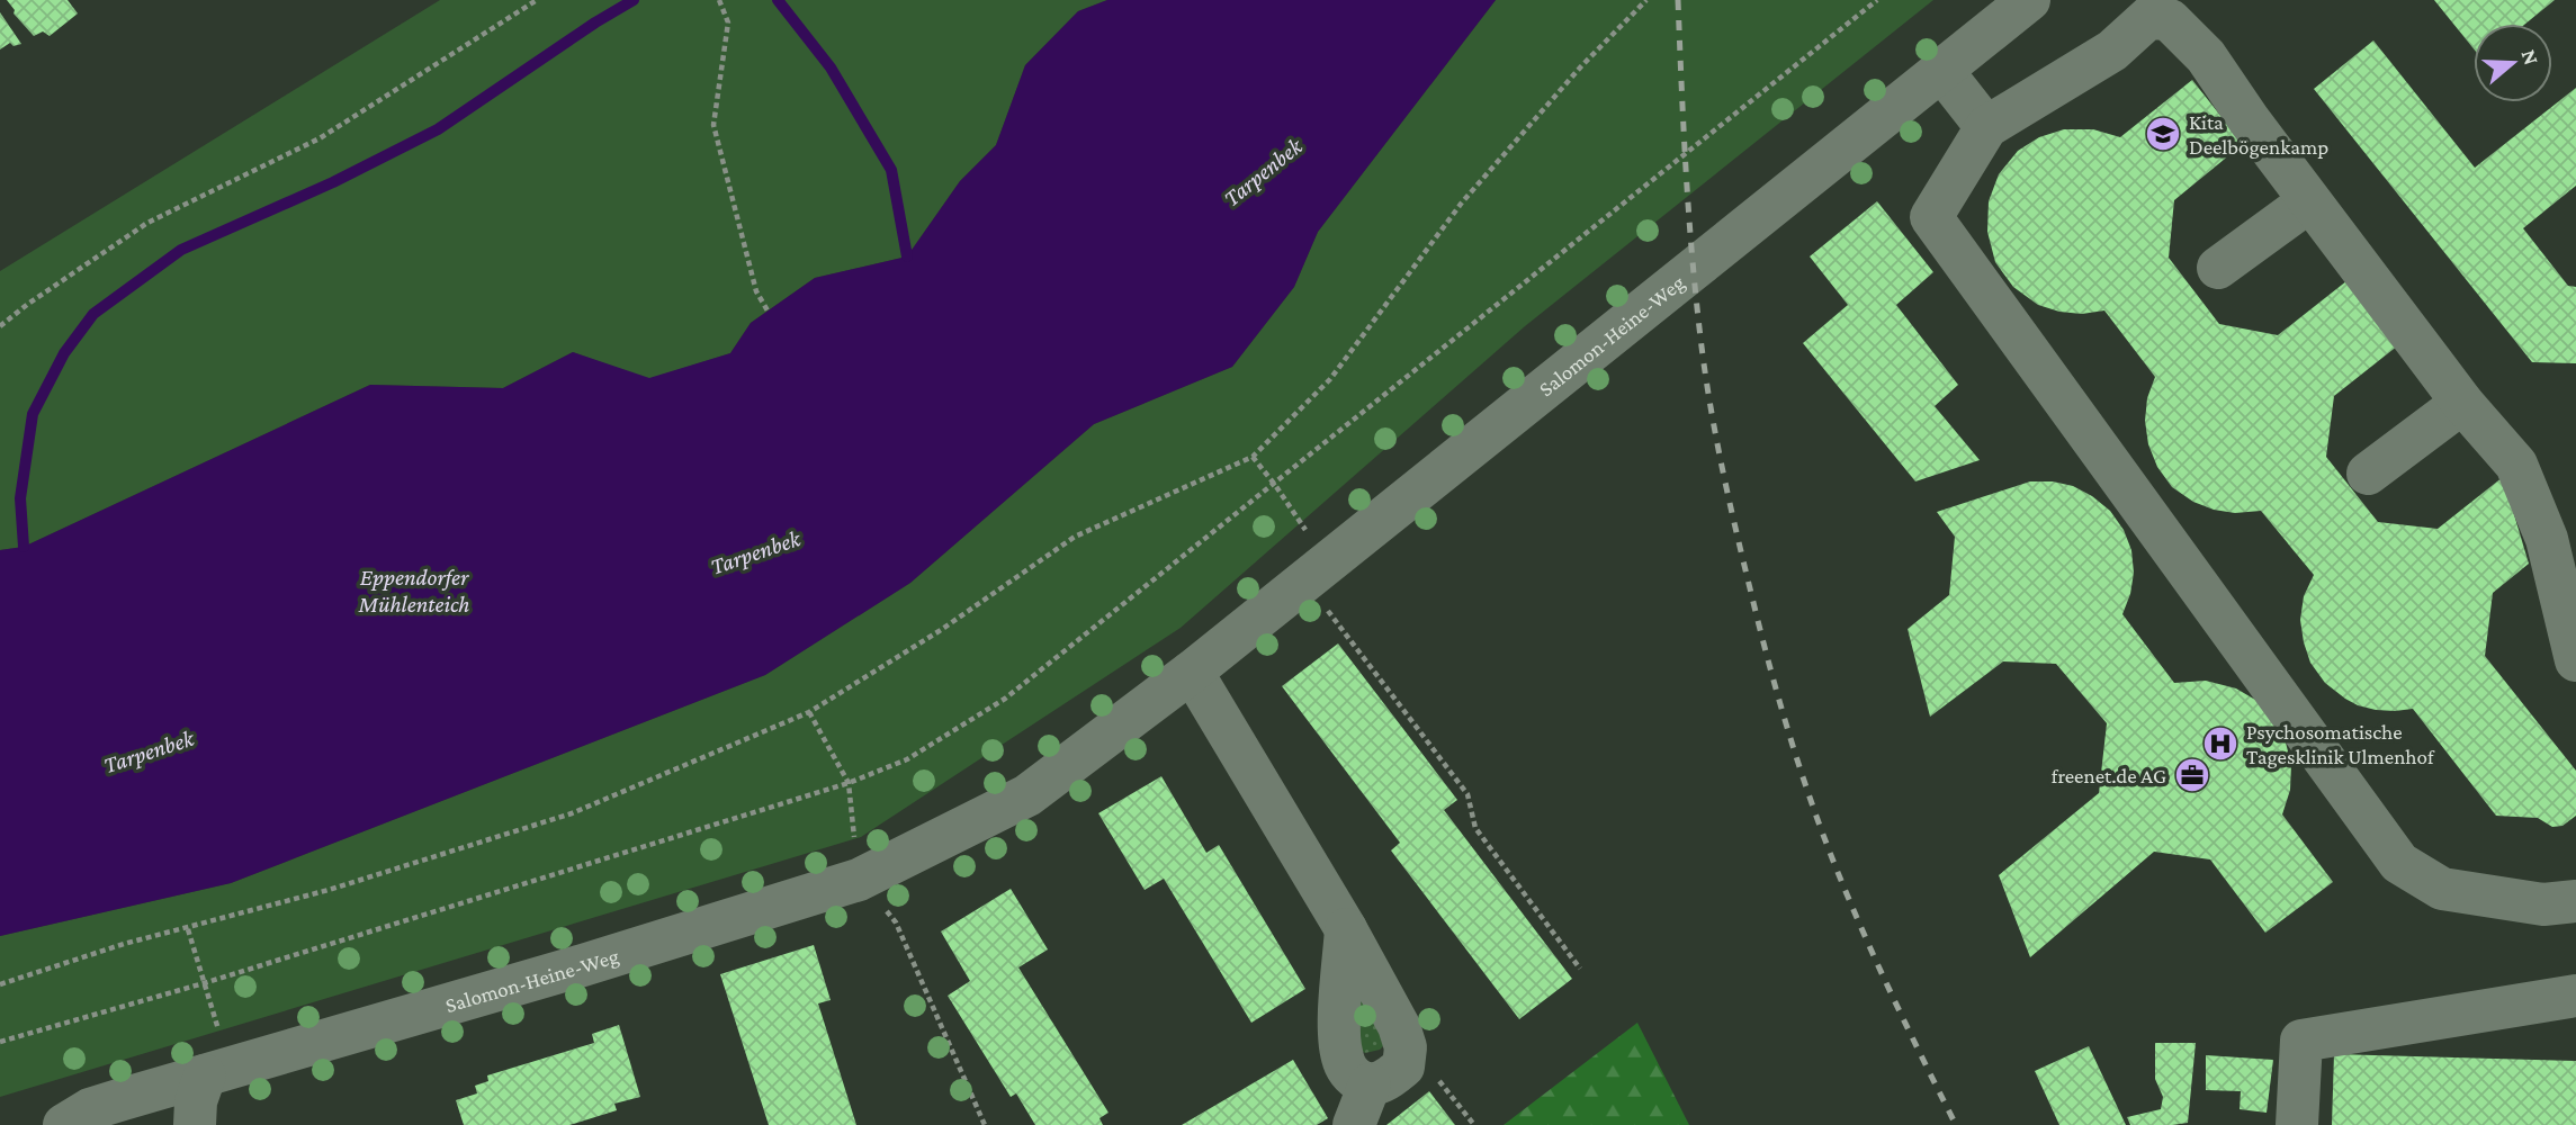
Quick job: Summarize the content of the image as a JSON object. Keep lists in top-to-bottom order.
{
  "streets": {
    "street": ["Salomon-Heine-Weg"]
  },
  "water": ["Tarpenbek", "Eppendorfer Mühlenteich"],
  "places": {
    "school or university": ["Kita Deelbögenkamp"],
    "hospital": ["Psychosomatische Tagesklinik Ulmenhof"],
    "office": ["freenet.de AG"]
  },
  "north": "right"
}
